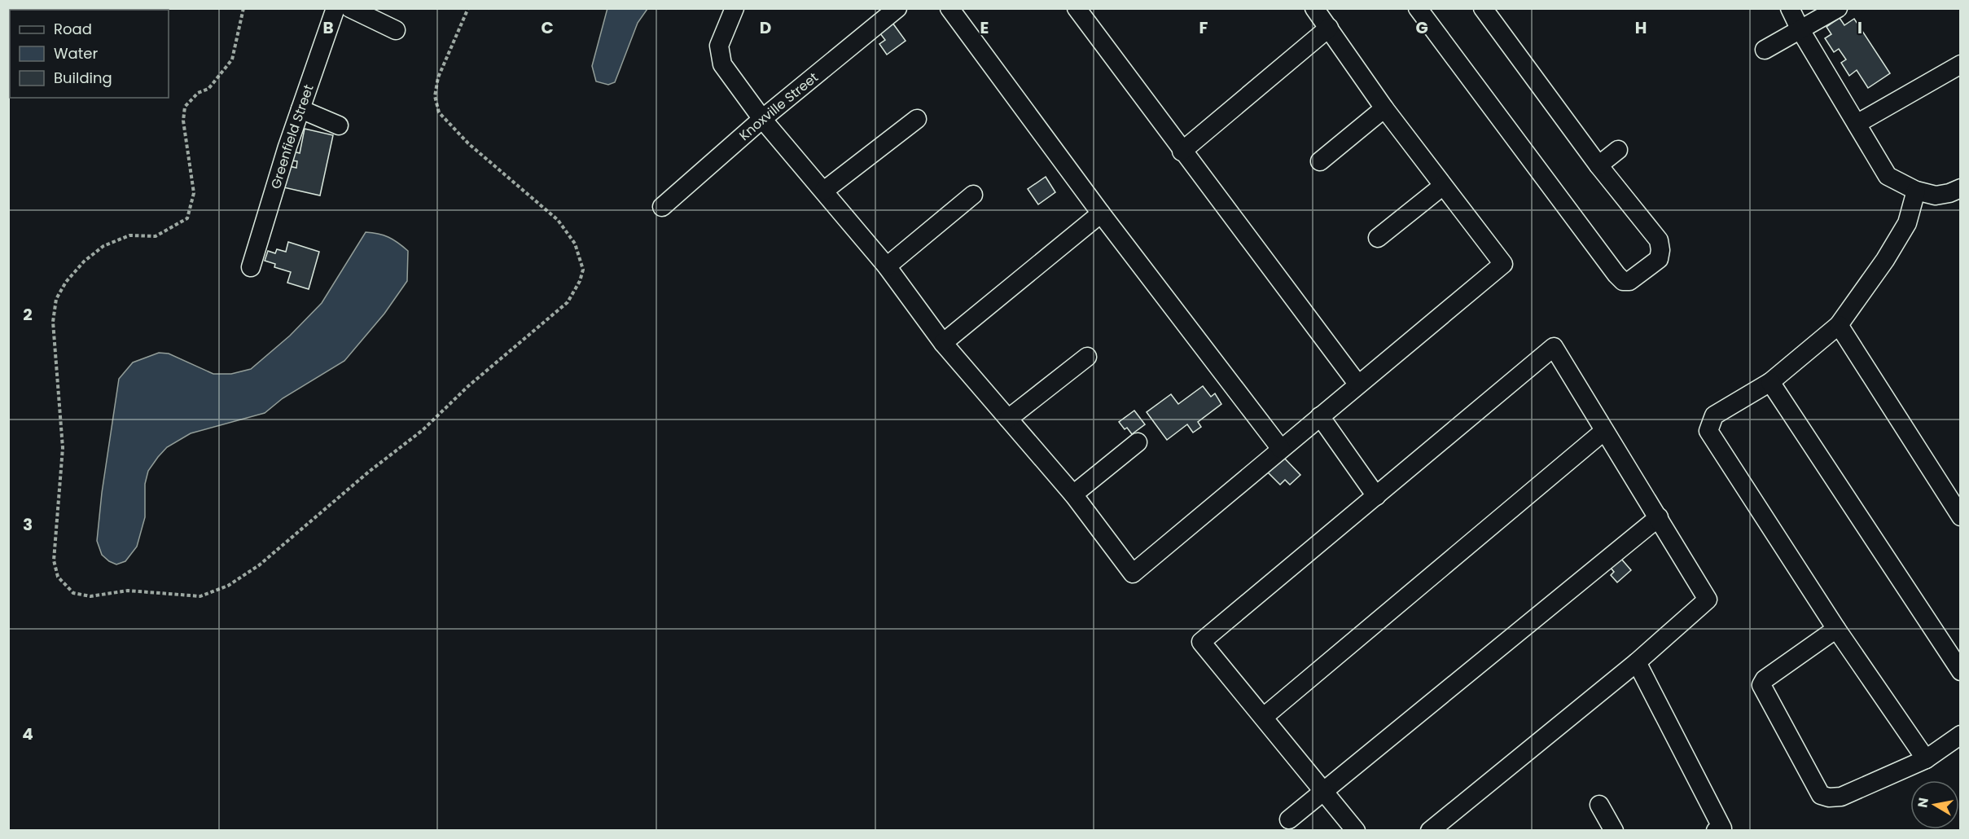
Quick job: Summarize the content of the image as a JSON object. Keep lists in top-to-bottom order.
{
  "streets": {
    "street": ["Knoxville Street", "Greenfield Street"]
  },
  "legend": ["Road", "Water", "Building"],
  "north": "left",
  "grid": {
    "columns": [
      "B",
      "C",
      "D",
      "E",
      "F",
      "G",
      "H",
      "I"
    ],
    "rows": ["2", "3", "4"]
  }
}
